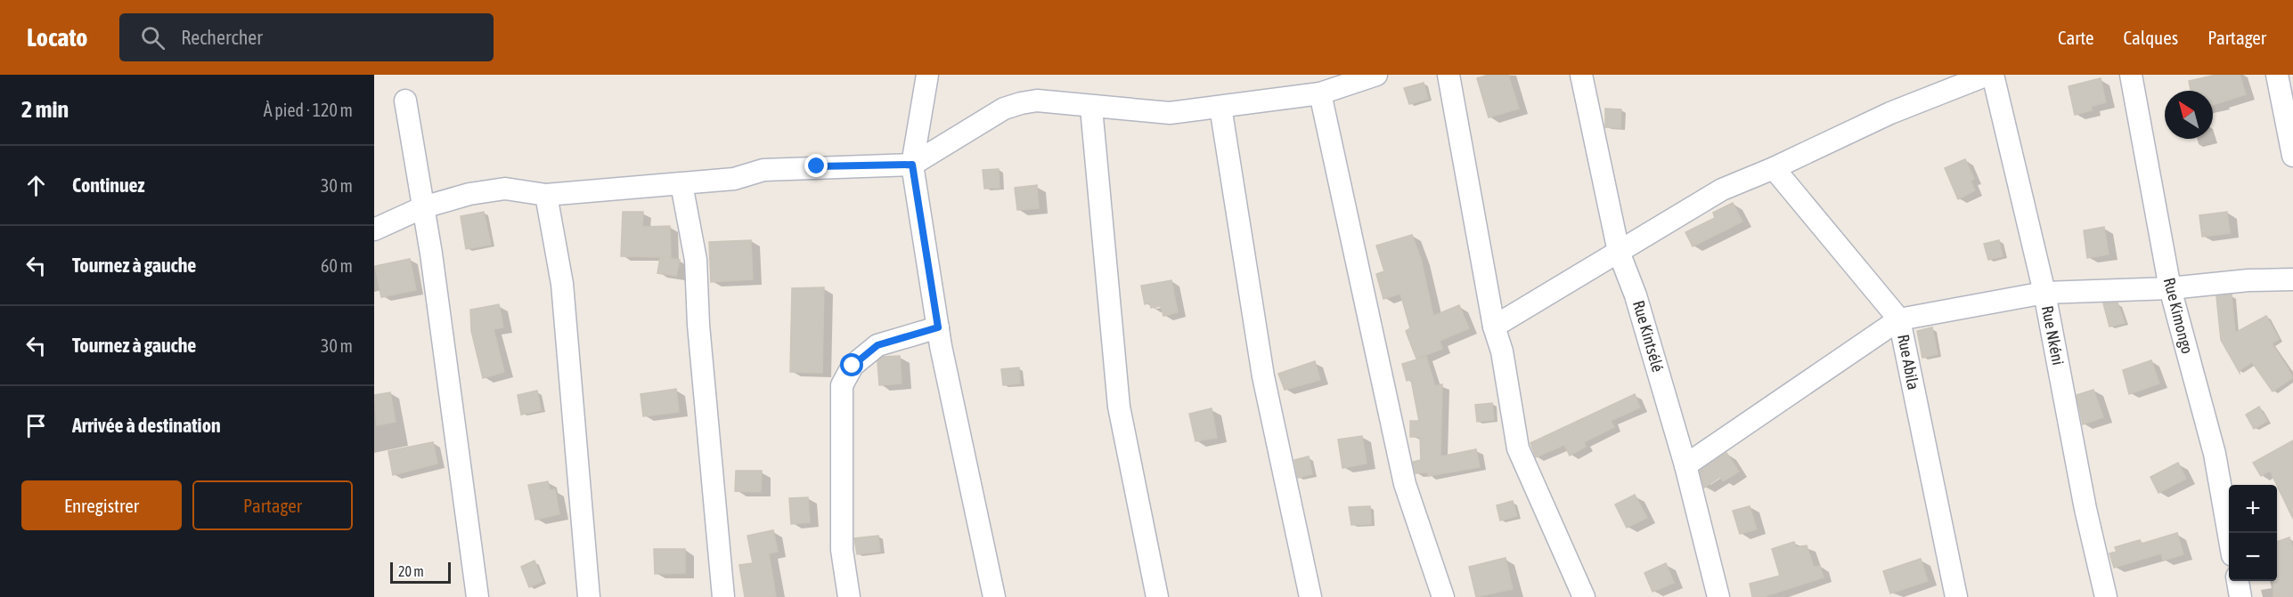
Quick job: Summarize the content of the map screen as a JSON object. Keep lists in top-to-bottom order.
{
  "streets": {
    "street": [
      "Rue Kimongo",
      "Rue Nkéni",
      "Rue Kintsélé",
      "Rue Abila"
    ]
  },
  "scale_bar": "20 m",
  "north": "top left",
  "page": {
    "header": "Locato",
    "search": "Rechercher",
    "nav": ["Carte", "Calques", "Partager"],
    "heading": ["2 min", "À pied · 120 m"],
    "list": [
      ["Continuez", "30 m"],
      ["Tournez à gauche", "60 m"],
      ["Tournez à gauche", "30 m"],
      "Arrivée à destination"
    ],
    "buttons": ["Enregistrer", "Partager"],
    "map_buttons": ["+", "−"],
    "scale": "20 m"
  }
}
